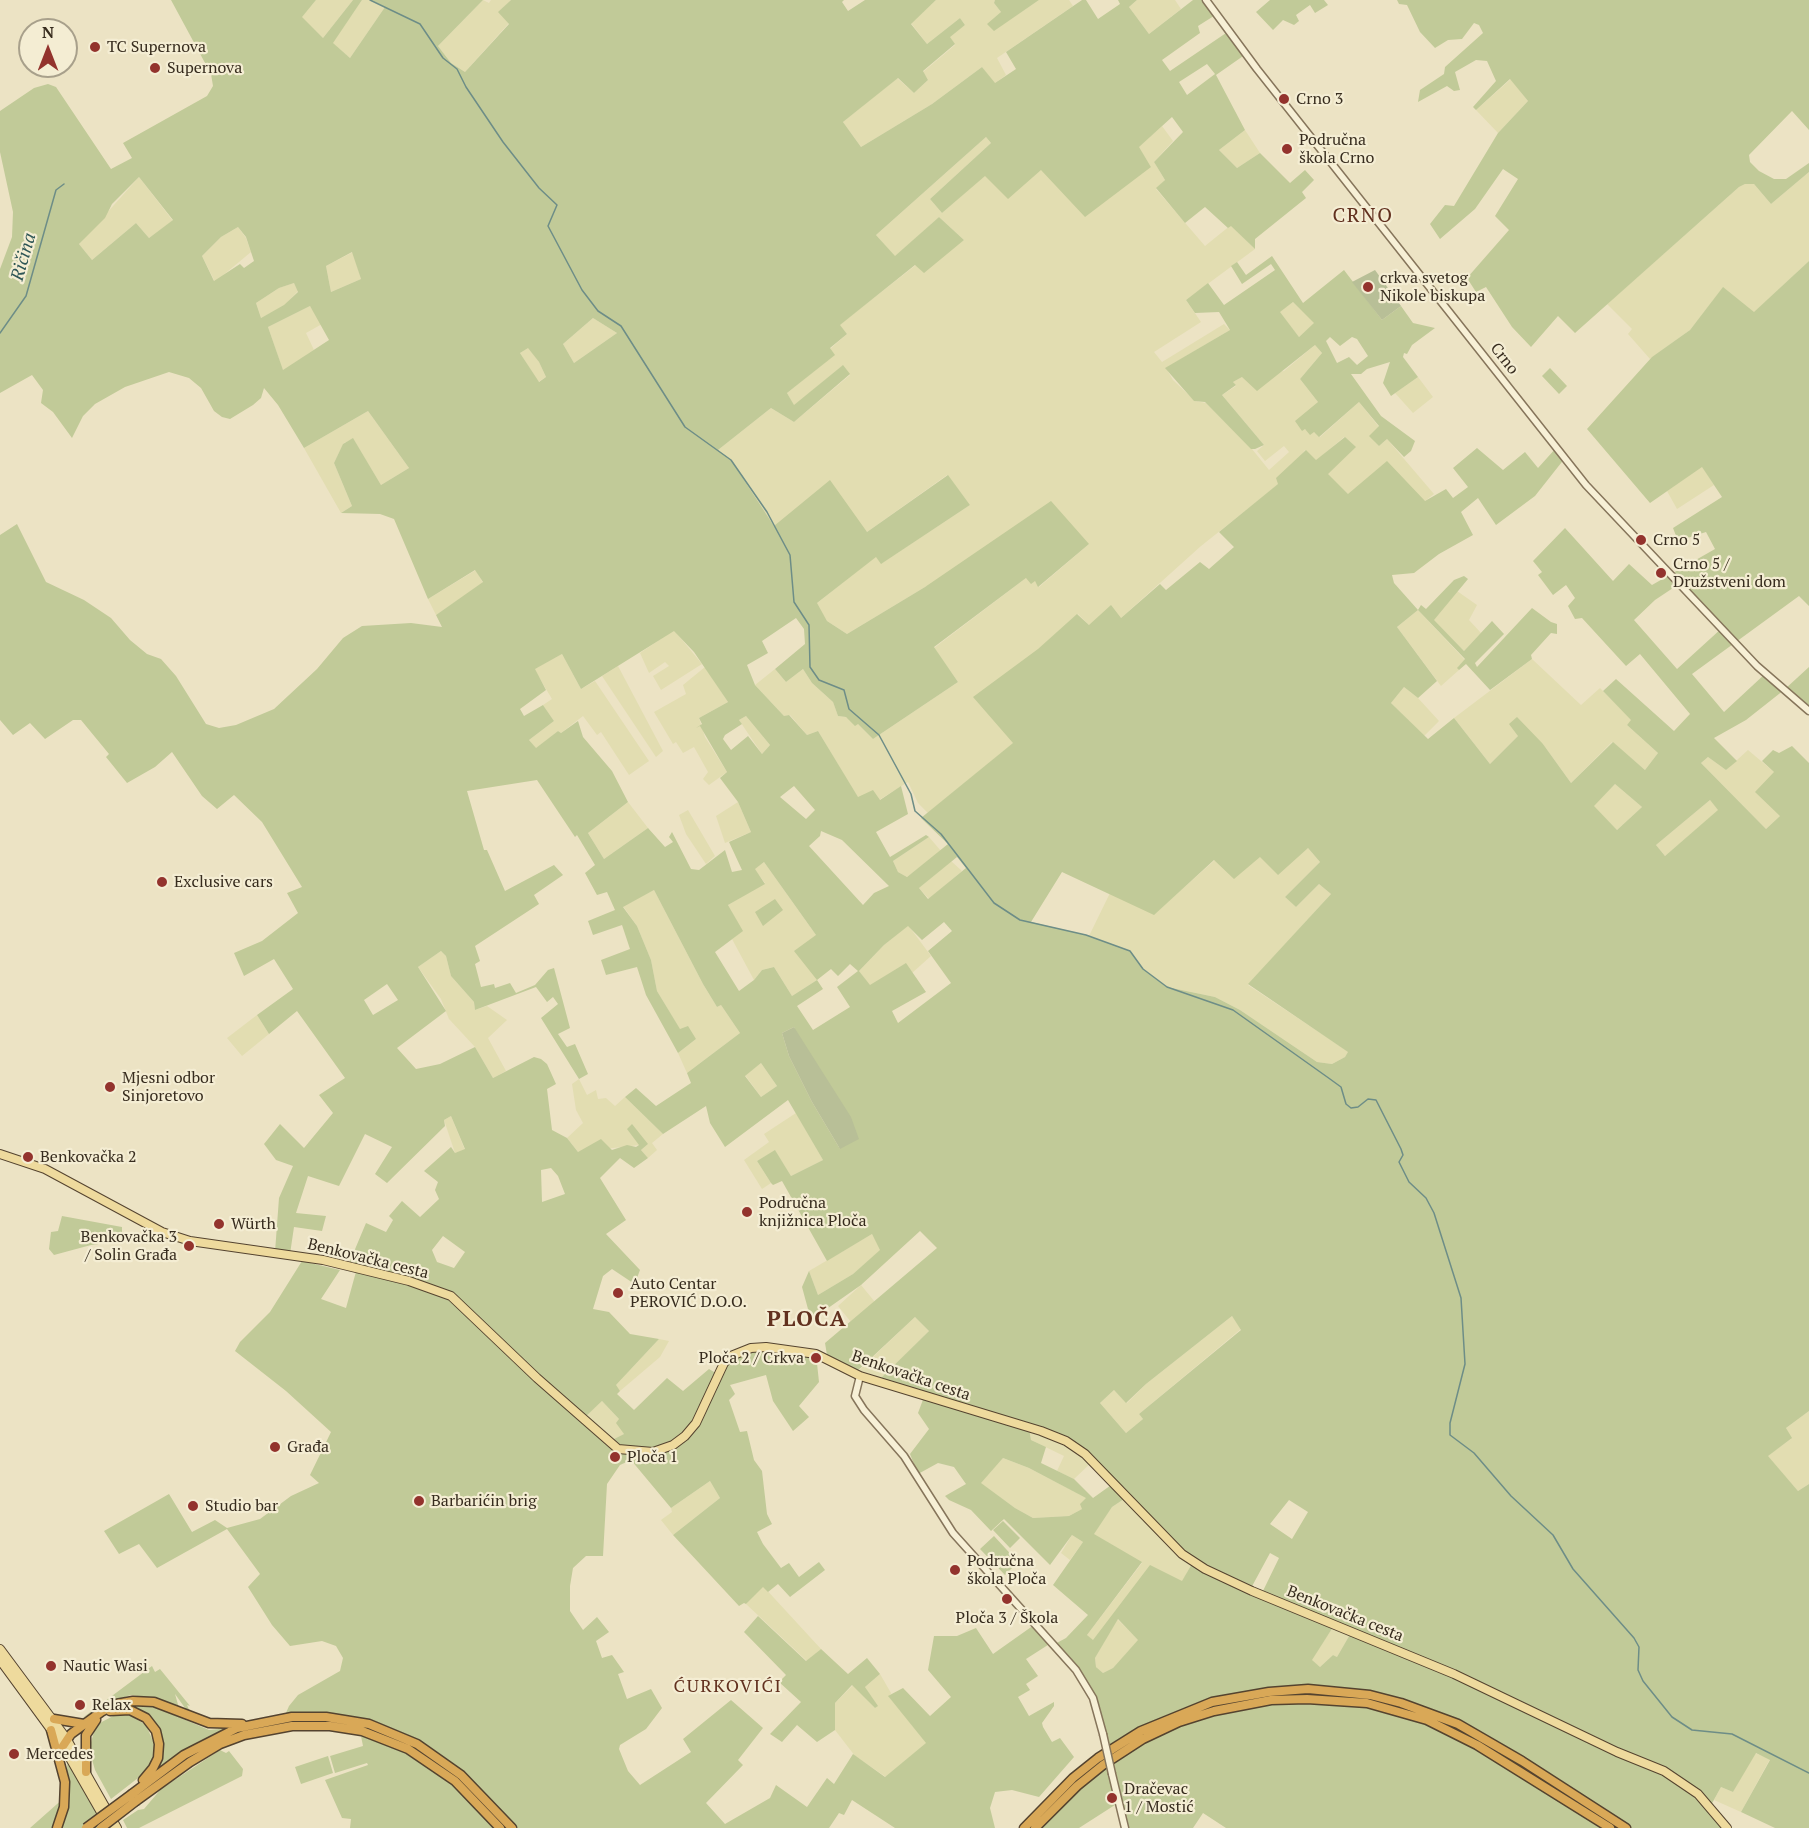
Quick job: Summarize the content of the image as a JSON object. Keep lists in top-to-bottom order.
{
  "streets": {
    "main road": ["Benkovačka cesta"],
    "street": ["Crno"]
  },
  "districts": ["CRNO", "PLOČA", "ĆURKOVIĆI"],
  "water": ["Ričina"],
  "places": [
    "TC Supernova",
    "Supernova",
    "Crno 3",
    "Područna škola Crno",
    "crkva svetog Nikole biskupa",
    "Crno 5",
    "Crno 5 / Družstveni dom",
    "Exclusive cars",
    "Mjesni odbor Sinjoretovo",
    "Benkovačka 2",
    "Područna knjižnica Ploča",
    "Würth",
    "Benkovačka 3 / Solin Građa",
    "Auto Centar PEROVIĆ D.O.O.",
    "Ploča 2 / Crkva",
    "Građa",
    "Ploča 1",
    "Barbarićin brig",
    "Studio bar",
    "Područna škola Ploča",
    "Ploča 3 / Škola",
    "Nautic Wasi",
    "Relax",
    "Mercedes",
    "Dračevac 1 / Mostić"
  ],
  "north": "top"
}
